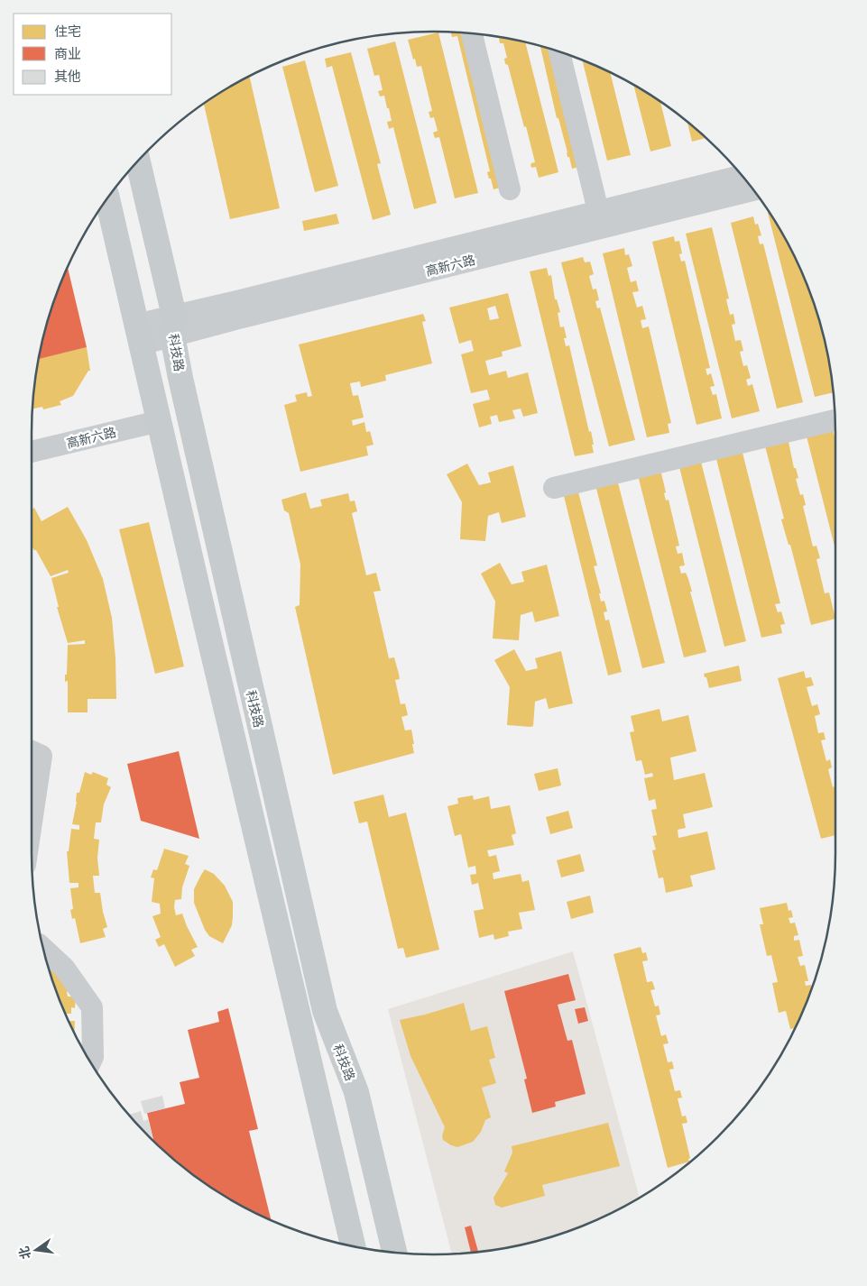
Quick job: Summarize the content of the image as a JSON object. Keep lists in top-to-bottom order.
{
  "streets": {
    "main road": ["科技路"],
    "street": ["高新六路"]
  },
  "crossings": [
    ["高新六路", "科技路"]
  ],
  "legend": ["住宅", "商业", "其他"],
  "north": "left"
}
